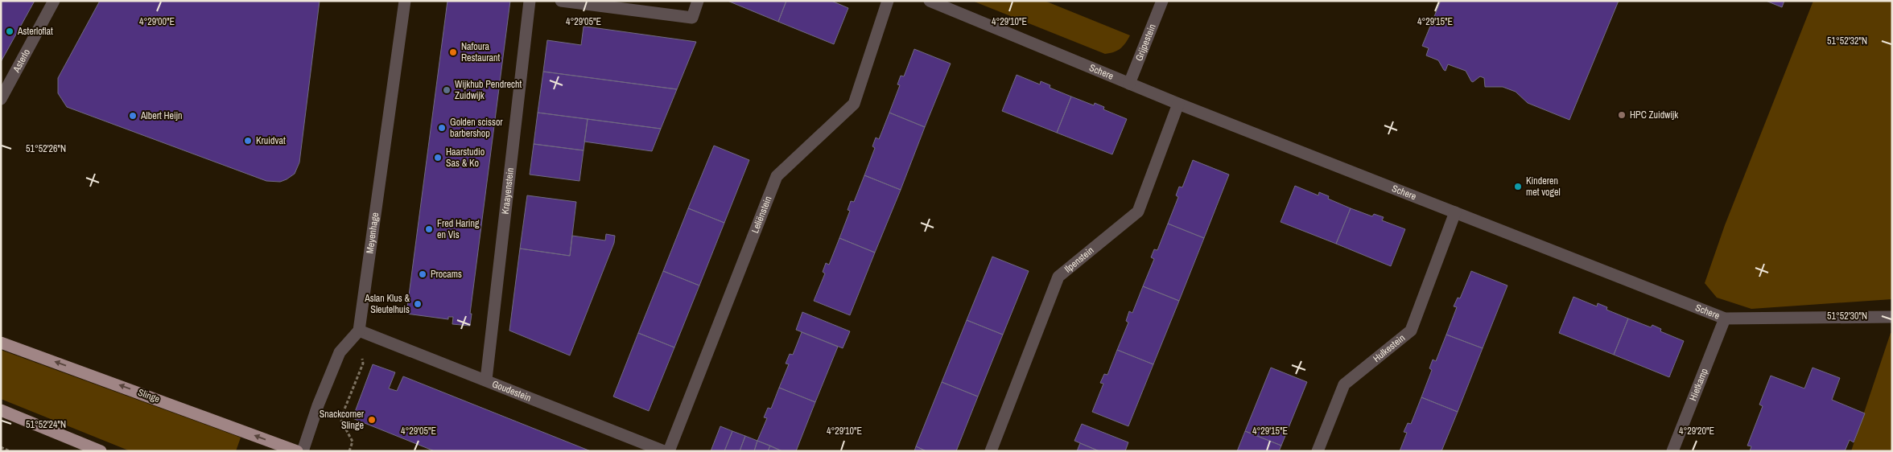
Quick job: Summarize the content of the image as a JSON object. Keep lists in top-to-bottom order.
{
  "streets": {
    "main road": ["Slinge"],
    "street": [
      "Grijpestein",
      "Asterlo",
      "Schere",
      "Kraayenstein",
      "Leliënstein",
      "Meyenhage",
      "Ilpenstein",
      "Hulkestein",
      "Hietkamp",
      "Goudestein"
    ]
  },
  "crossings": [
    ["Grijpestein", "Schere"],
    ["Schere", "Ilpenstein"],
    ["Schere", "Hulkestein"],
    ["Schere", "Hietkamp"],
    ["Kraayenstein", "Goudestein"],
    ["Meyenhage", "Goudestein"]
  ],
  "places": [
    "Asterloflat",
    "Nafoura Restaurant",
    "Wijkhub Pendrecht Zuidwijk",
    "HPC Zuidwijk",
    "Albert Heijn",
    "Golden scissor barbershop",
    "Kruidvat",
    "Haarstudio Sas & Ko",
    "Kinderen met vogel",
    "Fred Haring en Vis",
    "Procams",
    "Aslan Klus & Sleutelhuis",
    "Snackcorner Slinge"
  ],
  "coordinates": [
    "4°29'00\"E",
    "4°29'05\"E",
    "4°29'10\"E",
    "4°29'15\"E",
    "51°52'32\"N",
    "51°52'26\"N",
    "51°52'30\"N",
    "51°52'24\"N",
    "4°29'20\"E"
  ]
}
